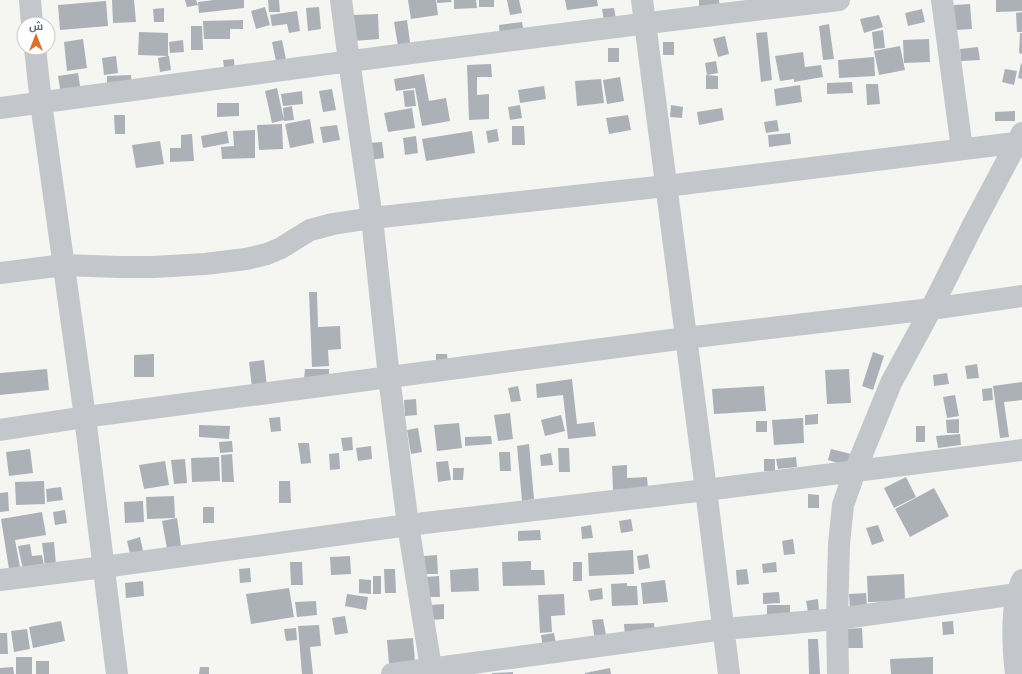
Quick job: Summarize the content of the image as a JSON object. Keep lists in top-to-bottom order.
{
  "north": "top"
}
